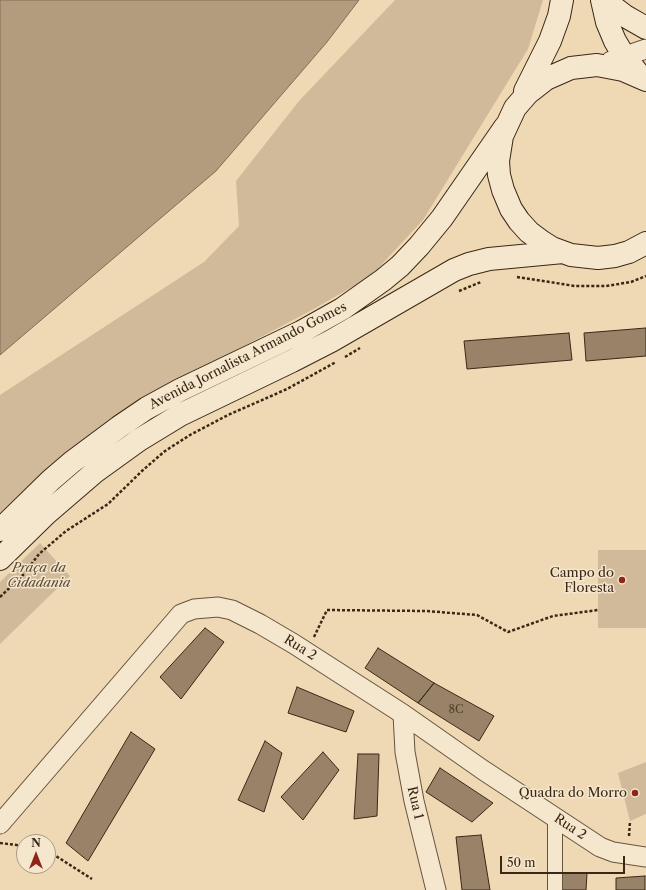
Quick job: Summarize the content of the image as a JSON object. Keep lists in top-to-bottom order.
{
  "streets": {
    "main road": ["Avenida Jornalista Armando Gomes"],
    "street": ["Rua 2", "Rua 1"]
  },
  "crossings": [
    ["Rua 2", "Rua 1"]
  ],
  "parks": ["Praça da Cidadania"],
  "places": ["Campo do Floresta", "Quadra do Morro"],
  "house_numbers": ["8C"],
  "scale_bar": "50 m",
  "north": "top"
}
